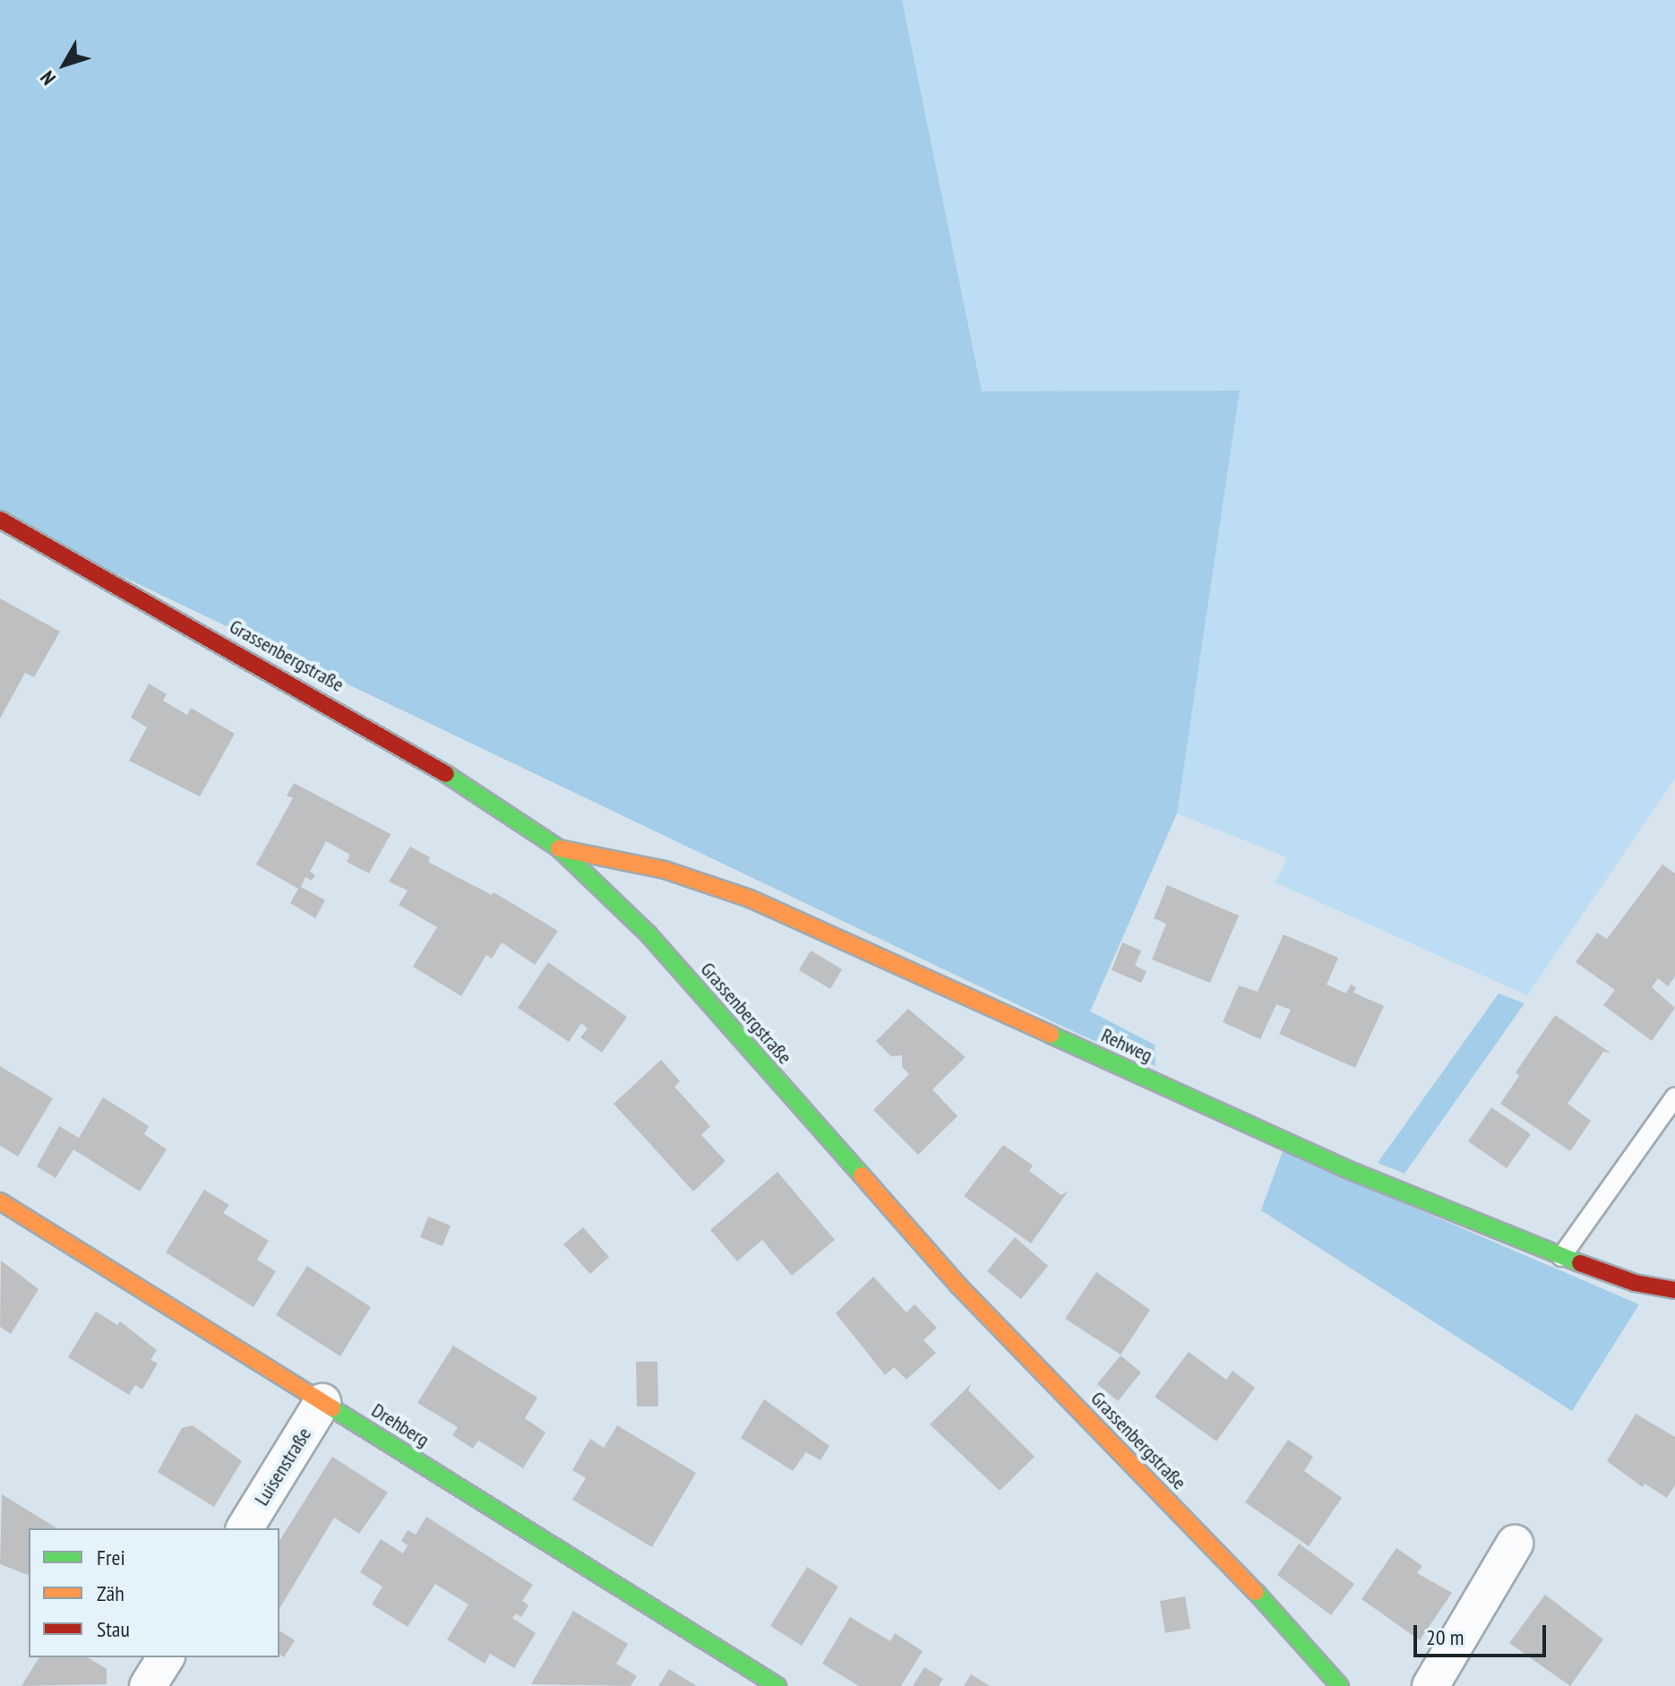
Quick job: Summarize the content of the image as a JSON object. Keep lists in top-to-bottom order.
{
  "streets": {
    "street": [
      "Grassenbergstraße",
      "Rehweg",
      "Drehberg",
      "Luisenstraße"
    ]
  },
  "crossings": [
    ["Grassenbergstraße", "Rehweg"],
    ["Drehberg", "Luisenstraße"]
  ],
  "legend": ["Frei", "Zäh", "Stau"],
  "scale_bar": "20 m",
  "north": "bottom left"
}
